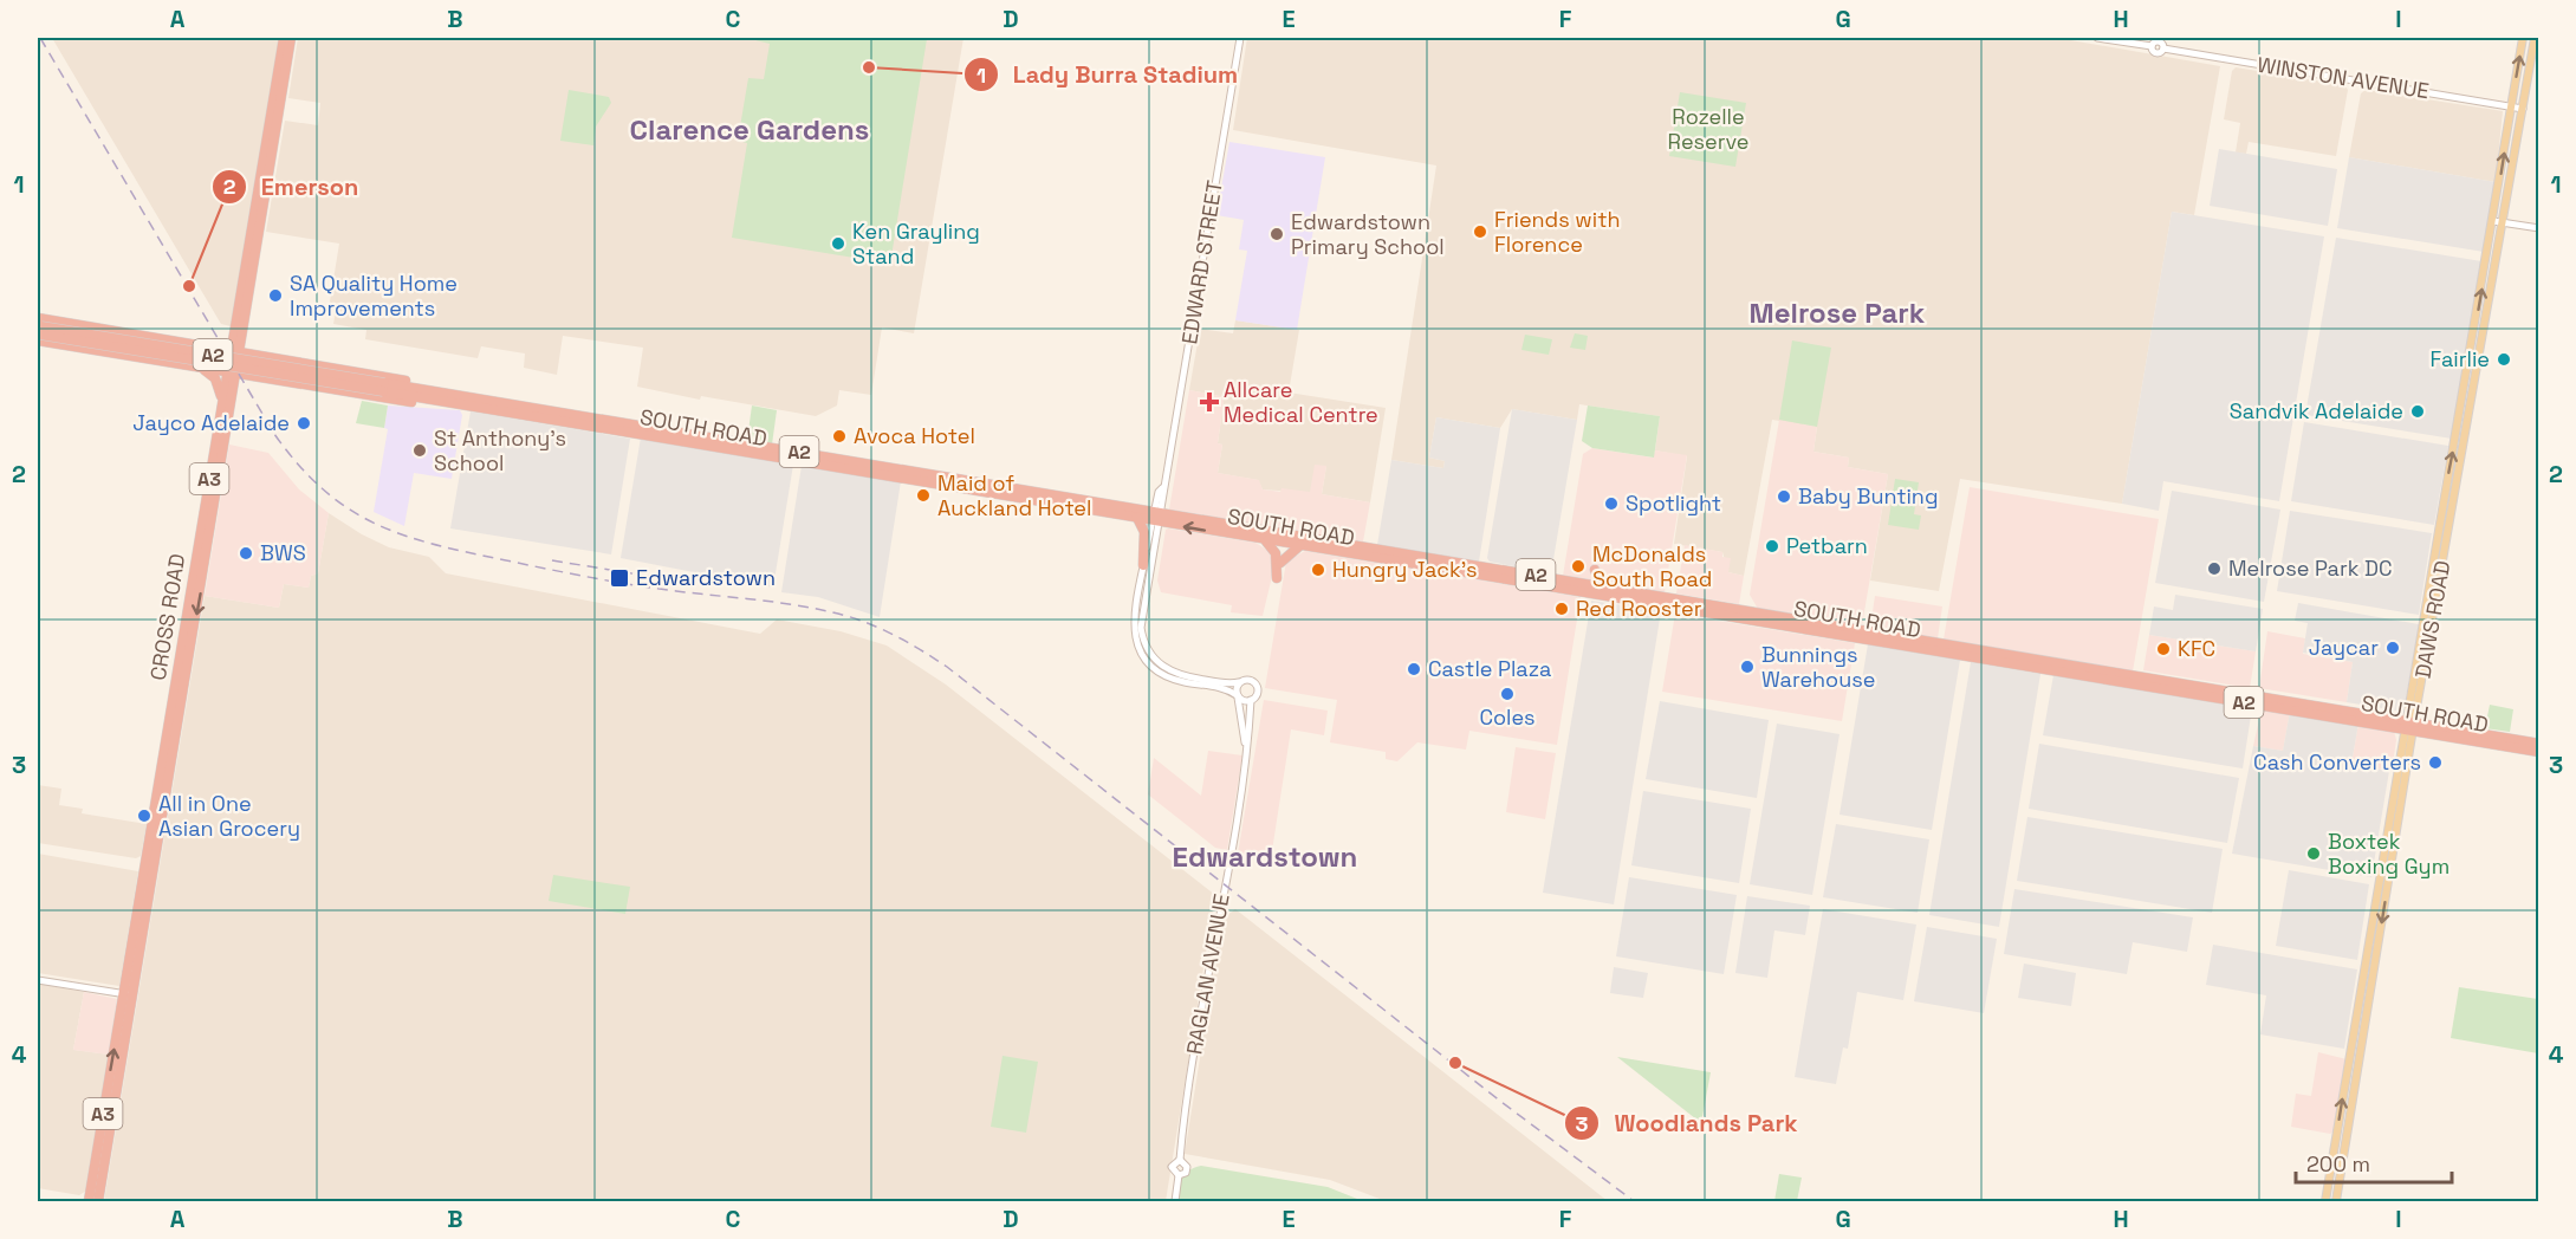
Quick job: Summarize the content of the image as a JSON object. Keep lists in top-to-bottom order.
{
  "streets": {
    "highway": [
      "A2",
      "SOUTH ROAD",
      "A3",
      "CROSS ROAD"
    ],
    "main road": ["DAWS ROAD"],
    "street": ["WINSTON AVENUE", "EDWARD STREET", "RAGLAN AVENUE"]
  },
  "crossings": [
    ["WINSTON AVENUE", "DAWS ROAD"],
    ["EDWARD STREET", "SOUTH ROAD"],
    ["SOUTH ROAD", "DAWS ROAD"]
  ],
  "districts": ["Clarence Gardens", "Melrose Park", "Edwardstown"],
  "parks": ["Rozelle Reserve"],
  "places": {
    "other": [
      "Lady Burra Stadium",
      "Friends with Florence",
      "Edwardstown Primary School",
      "Ken Grayling Stand",
      "Emerson",
      "SA Quality Home Improvements",
      "Fairlie",
      "Sandvik Adelaide",
      "Jayco Adelaide",
      "Avoca Hotel",
      "St Anthony's School",
      "Maid of Auckland Hotel",
      "Baby Bunting",
      "Spotlight",
      "Petbarn",
      "BWS",
      "McDonalds South Road",
      "Melrose Park DC",
      "Hungry Jack's",
      "Red Rooster",
      "Jaycar",
      "KFC",
      "Bunnings Warehouse",
      "Castle Plaza",
      "Coles",
      "Cash Converters",
      "All in One Asian Grocery",
      "Boxtek Boxing Gym",
      "Woodlands Park"
    ],
    "health": ["Allcare Medical Centre"],
    "transit": ["Edwardstown"]
  },
  "scale_bar": "200 m",
  "grid": {
    "columns": [
      "A",
      "B",
      "C",
      "D",
      "E",
      "F",
      "G",
      "H",
      "I"
    ],
    "rows": [
      "1",
      "2",
      "3",
      "4"
    ]
  }
}
